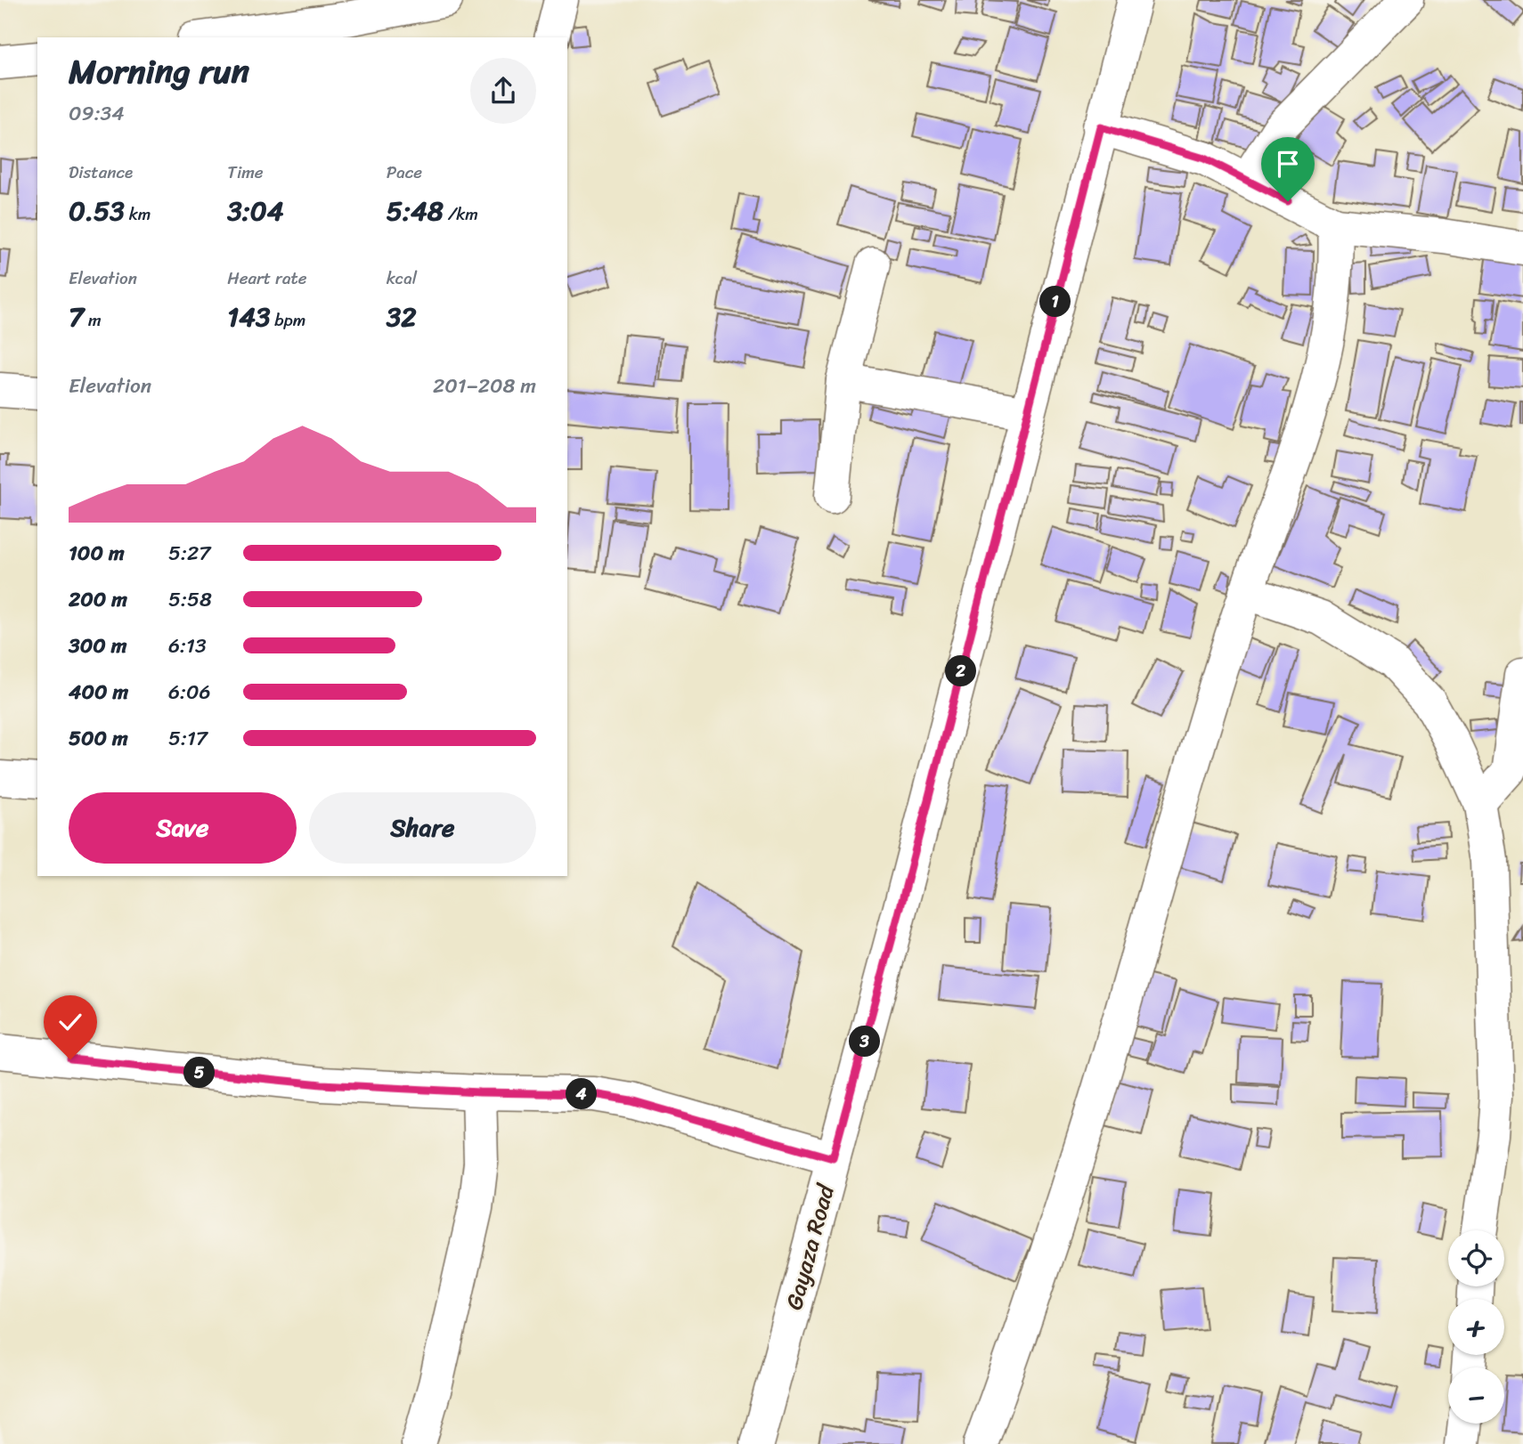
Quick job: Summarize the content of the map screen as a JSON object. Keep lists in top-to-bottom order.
{
  "streets": {
    "street": ["Gayaza Road"]
  },
  "page": {
    "heading": ["Morning run", "09:34"],
    "stats": [
      ["Distance", "0.53 km"],
      ["Time", "3:04"],
      ["Pace", "5:48 /km"],
      ["Elevation", "7 m"],
      ["Heart rate", "143 bpm"],
      ["kcal", "32"]
    ],
    "pins": [
      "1",
      "2",
      "3",
      "5",
      "4"
    ],
    "chart": ["Elevation", "201–208 m"],
    "list": [
      {
        "name": "100 m",
        "note": "5:27"
      },
      {
        "name": "200 m",
        "note": "5:58"
      },
      {
        "name": "300 m",
        "note": "6:13"
      },
      {
        "name": "400 m",
        "note": "6:06"
      },
      {
        "name": "500 m",
        "note": "5:17"
      }
    ],
    "buttons": ["Save", "Share"],
    "map_buttons": ["+", "−"]
  }
}
